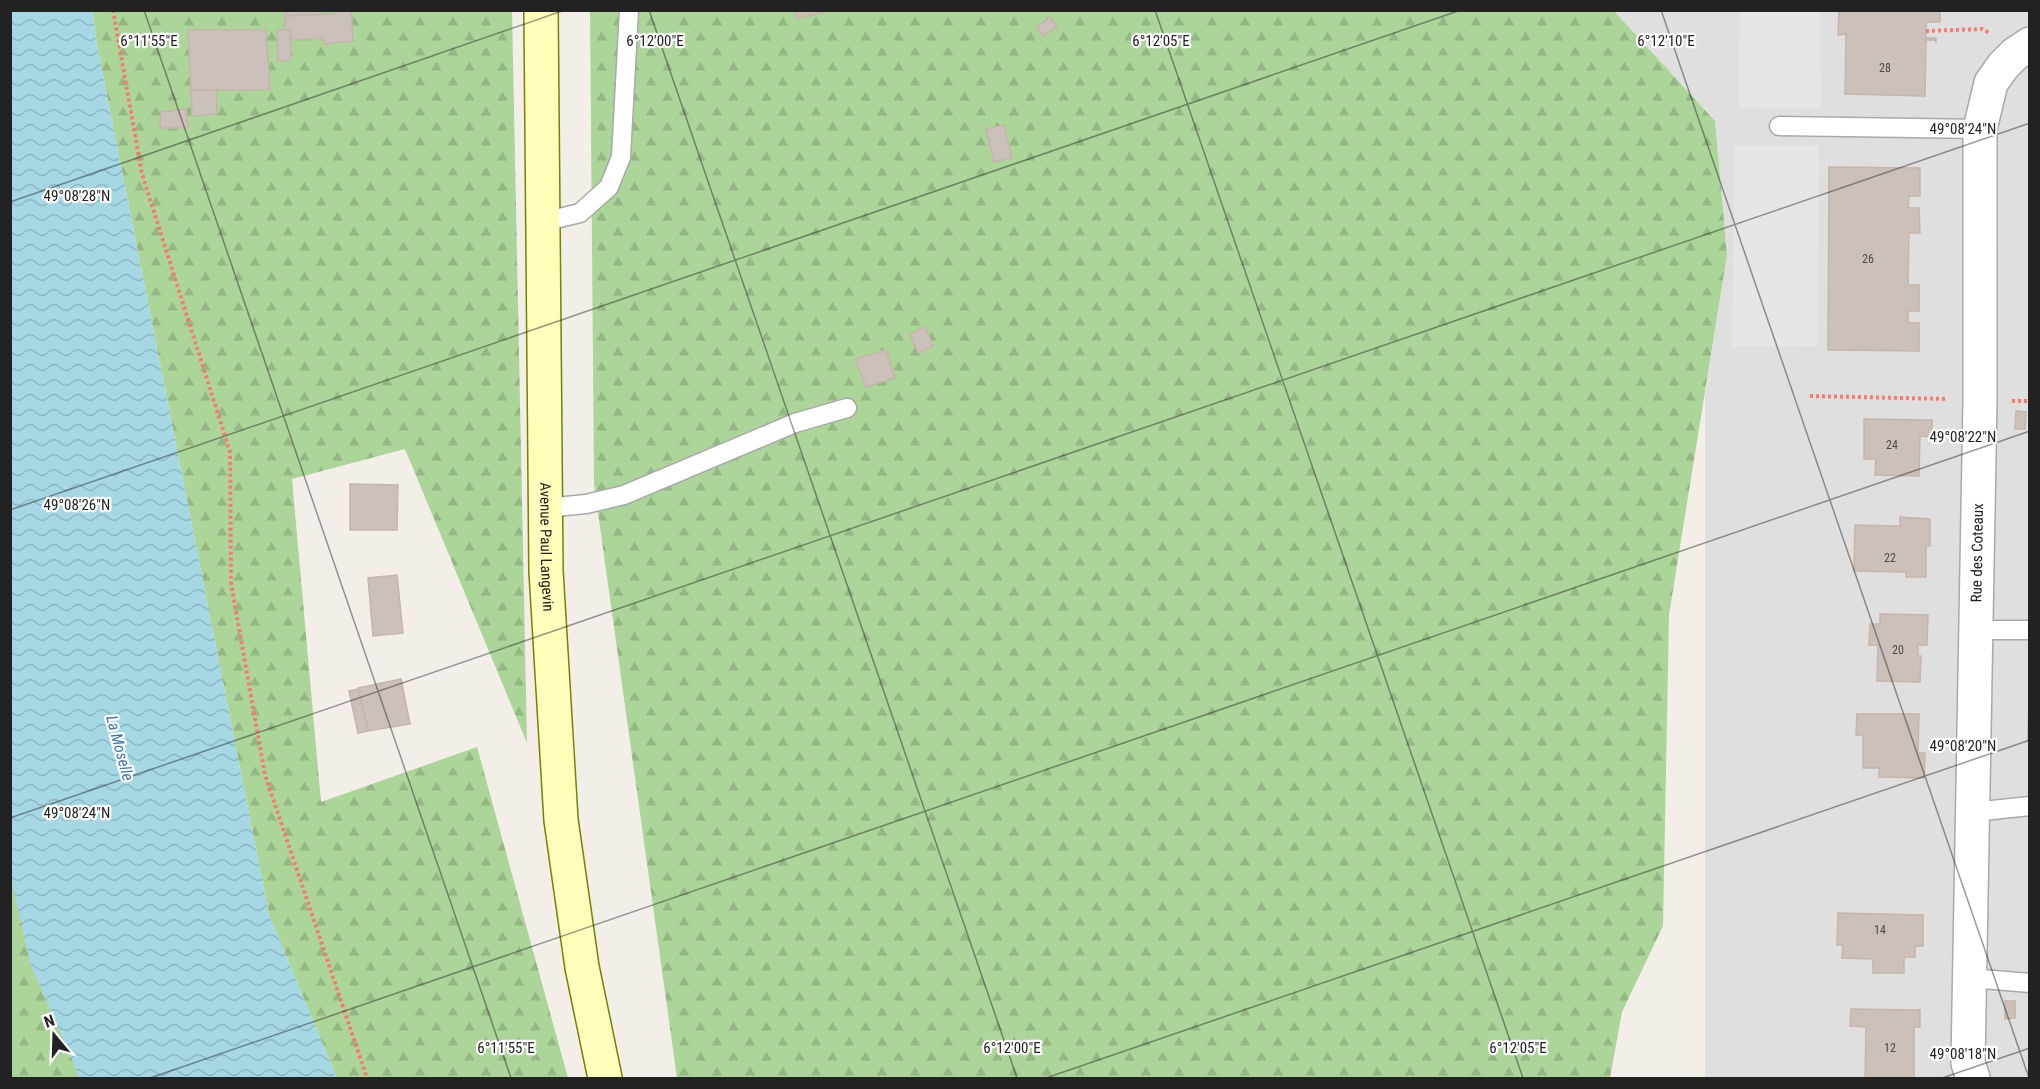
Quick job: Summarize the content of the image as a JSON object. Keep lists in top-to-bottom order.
{
  "streets": {
    "main road": ["Avenue Paul Langevin"],
    "street": ["Rue des Coteaux"]
  },
  "water": ["La Moselle"],
  "house_numbers": [
    "28",
    "26",
    "24",
    "22",
    "20",
    "14",
    "12"
  ],
  "north": "top",
  "coordinates": [
    "6°11'55\"E",
    "6°12'00\"E",
    "6°12'05\"E",
    "6°12'10\"E",
    "49°08'24\"N",
    "49°08'28\"N",
    "49°08'22\"N",
    "49°08'26\"N",
    "49°08'20\"N",
    "49°08'18\"N"
  ]
}
